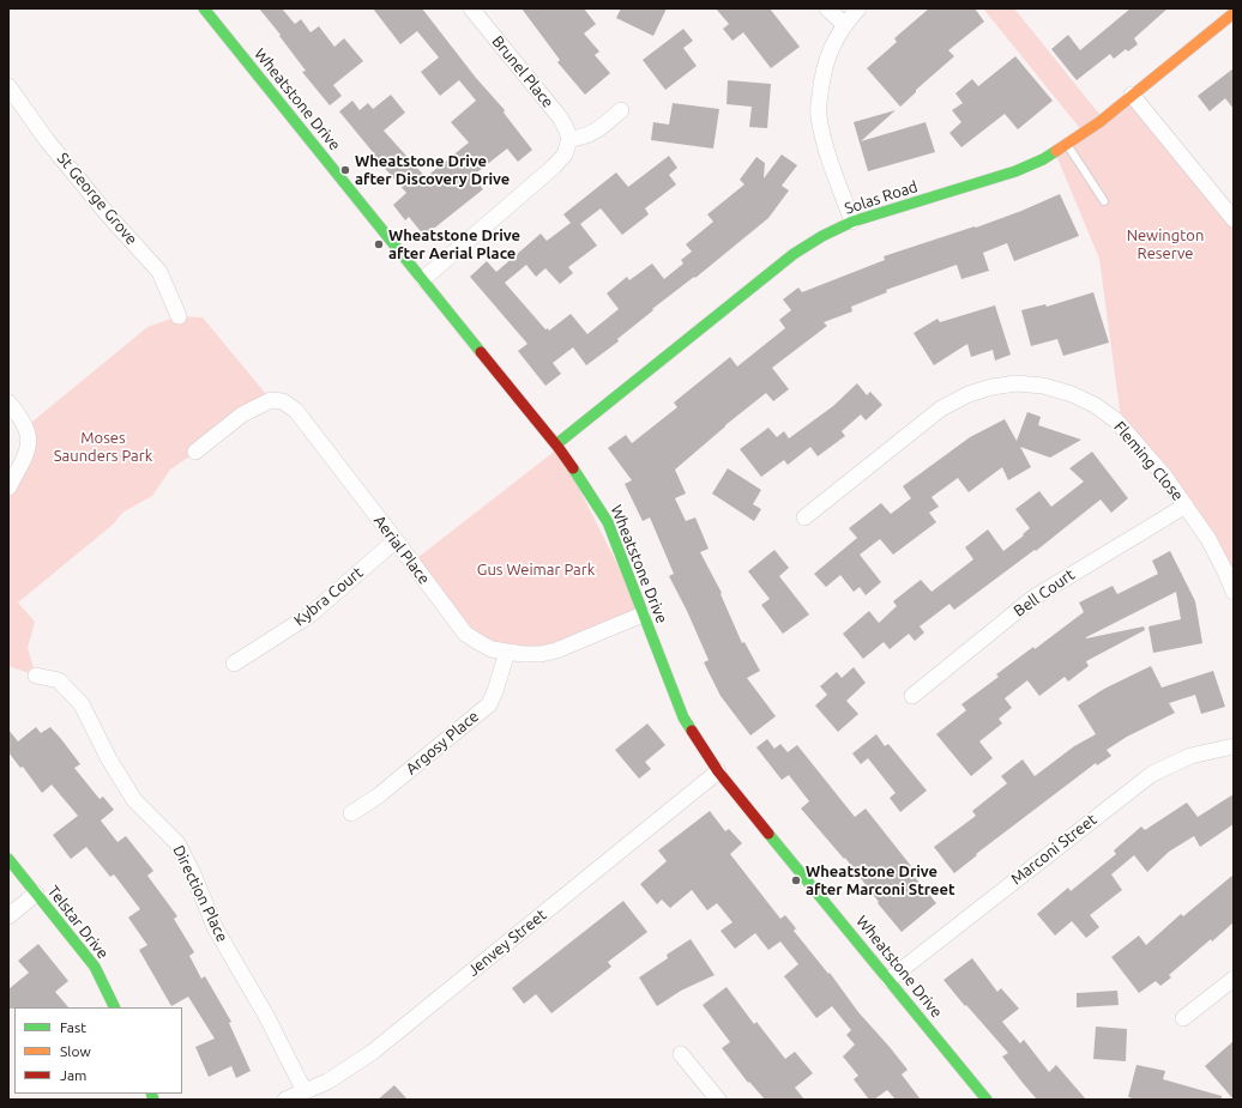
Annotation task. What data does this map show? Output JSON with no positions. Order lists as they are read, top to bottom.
{
  "streets": {
    "street": [
      "Brunel Place",
      "Wheatstone Drive",
      "Solas Road",
      "St George Grove",
      "Fleming Close",
      "Aerial Place",
      "Bell Court",
      "Kybra Court",
      "Argosy Place",
      "Marconi Street",
      "Direction Place",
      "Telstar Drive",
      "Jenvey Street"
    ]
  },
  "crossings": [
    ["Wheatstone Drive", "Solas Road"],
    ["Wheatstone Drive", "Aerial Place"],
    ["Wheatstone Drive", "Marconi Street"],
    ["Wheatstone Drive", "Jenvey Street"],
    ["Fleming Close", "Bell Court"],
    ["Aerial Place", "Kybra Court"],
    ["Aerial Place", "Argosy Place"],
    ["Direction Place", "Jenvey Street"]
  ],
  "parks": ["Newington Reserve", "Moses Saunders Park", "Gus Weimar Park"],
  "places": ["Wheatstone Drive after Discovery Drive", "Wheatstone Drive after Aerial Place", "Wheatstone Drive after Marconi Street"],
  "legend": ["Fast", "Slow", "Jam"]
}
